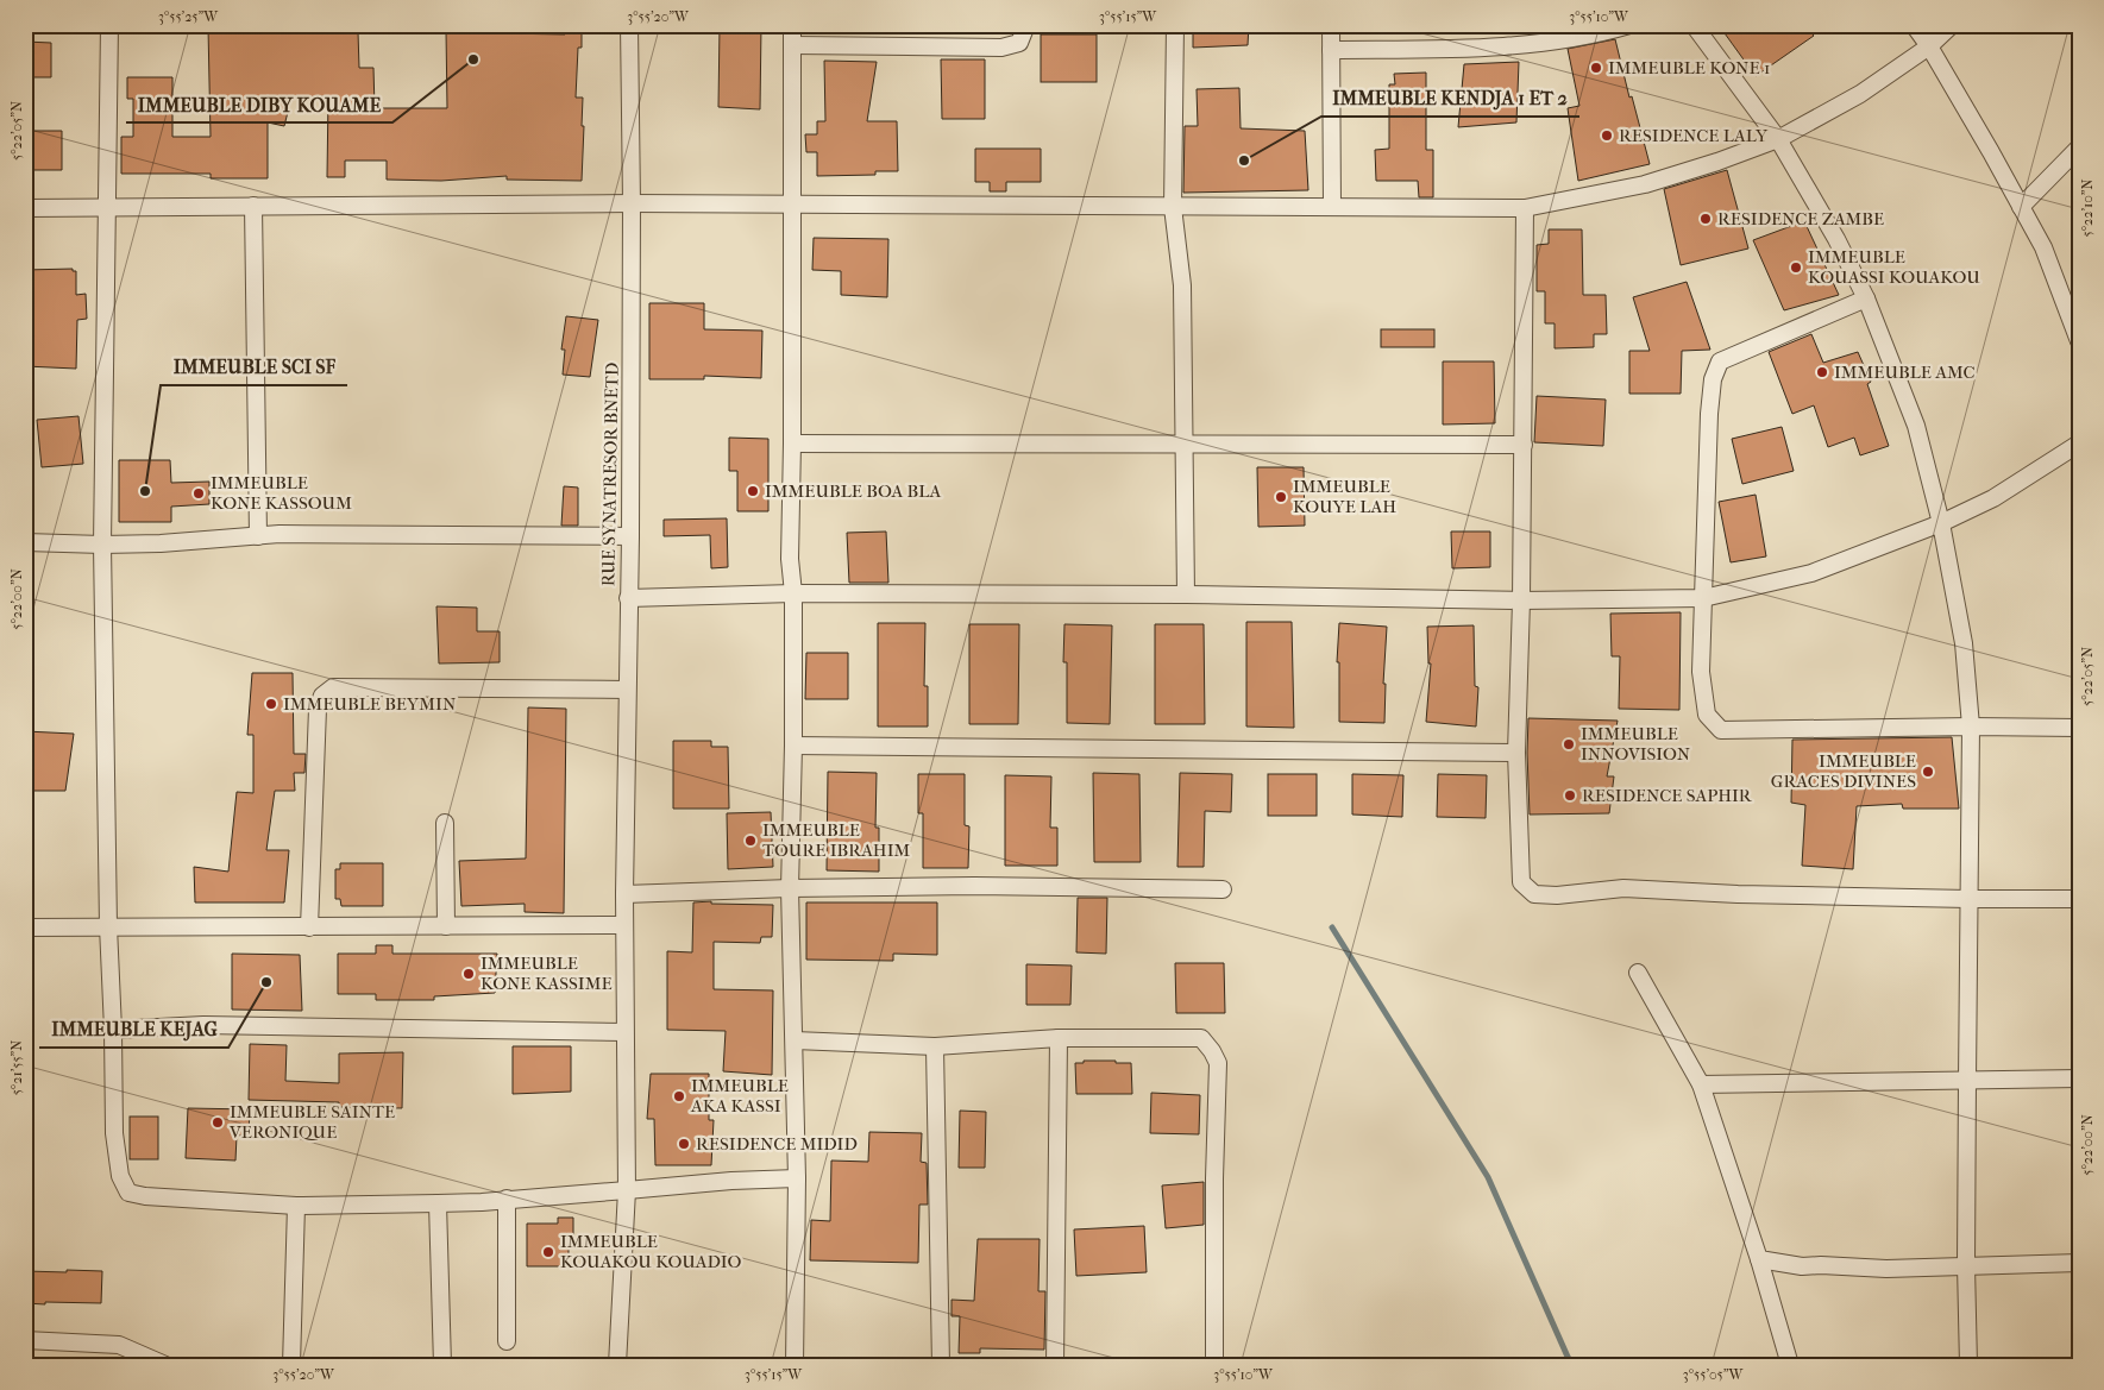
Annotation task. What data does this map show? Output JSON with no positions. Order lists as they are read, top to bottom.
{
  "streets": {
    "street": ["RUE SYNATRESOR BNETD"]
  },
  "places": [
    "IMMEUBLE DIBY KOUAME",
    "IMMEUBLE KONE 1",
    "RESIDENCE LALY",
    "IMMEUBLE KENDJA 1 ET 2",
    "RESIDENCE ZAMBE",
    "IMMEUBLE KOUASSI KOUAKOU",
    "IMMEUBLE AMC",
    "IMMEUBLE SCI SF",
    "IMMEUBLE BOA BLA",
    "IMMEUBLE KONE KASSOUM",
    "IMMEUBLE KOUYE LAH",
    "IMMEUBLE BEYMIN",
    "IMMEUBLE INNOVISION",
    "IMMEUBLE GRACES DIVINES",
    "RESIDENCE SAPHIR",
    "IMMEUBLE TOURE IBRAHIM",
    "IMMEUBLE KONE KASSIME",
    "IMMEUBLE KEJAG",
    "IMMEUBLE AKA KASSI",
    "IMMEUBLE SAINTE VERONIQUE",
    "RESIDENCE MIDID",
    "IMMEUBLE KOUAKOU KOUADIO"
  ],
  "coordinates": [
    "3°55'25\"W",
    "3°55'20\"W",
    "3°55'15\"W",
    "3°55'10\"W",
    "5°22'05\"N",
    "5°22'10\"N",
    "5°22'00\"N",
    "5°21'55\"N",
    "3°55'05\"W"
  ]
}
